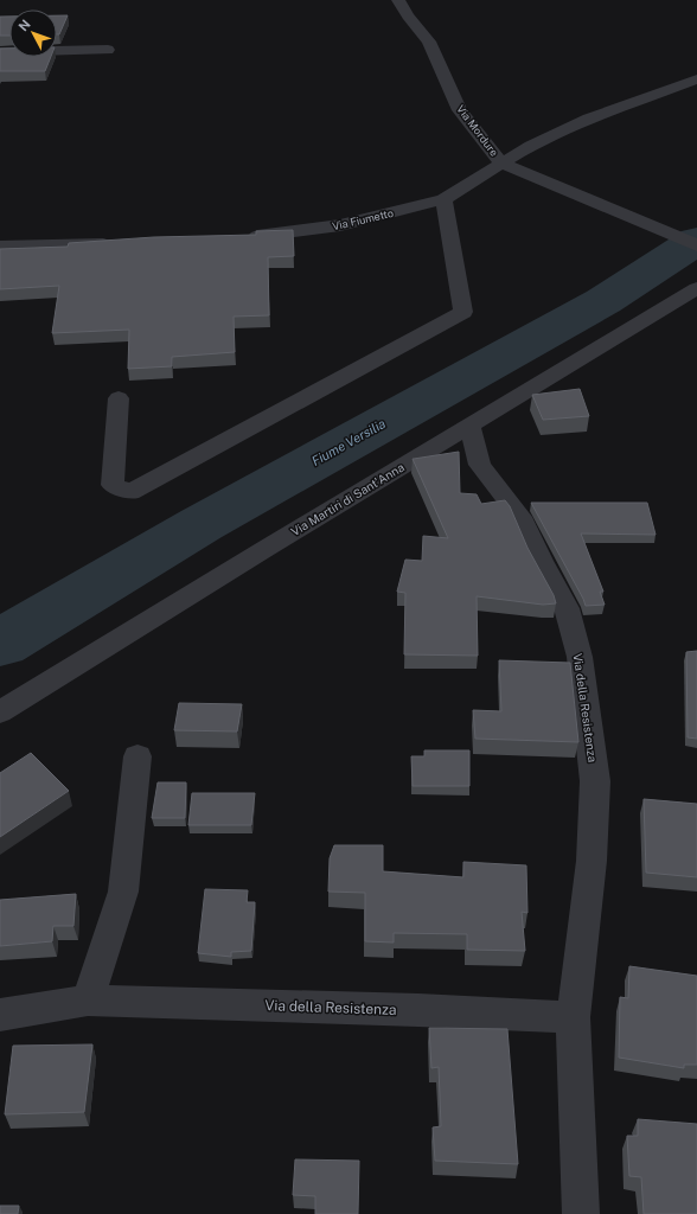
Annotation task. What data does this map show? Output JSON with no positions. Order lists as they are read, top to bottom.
{
  "streets": {
    "street": [
      "Via Mordure",
      "Via Fiumetto",
      "Via Martiri di Sant'Anna",
      "Via della Resistenza"
    ]
  },
  "crossings": [
    ["Via Mordure", "Via Fiumetto"],
    ["Via Martiri di Sant'Anna", "Via della Resistenza"]
  ],
  "water": ["Fiume Versilia"],
  "north": "top left"
}
